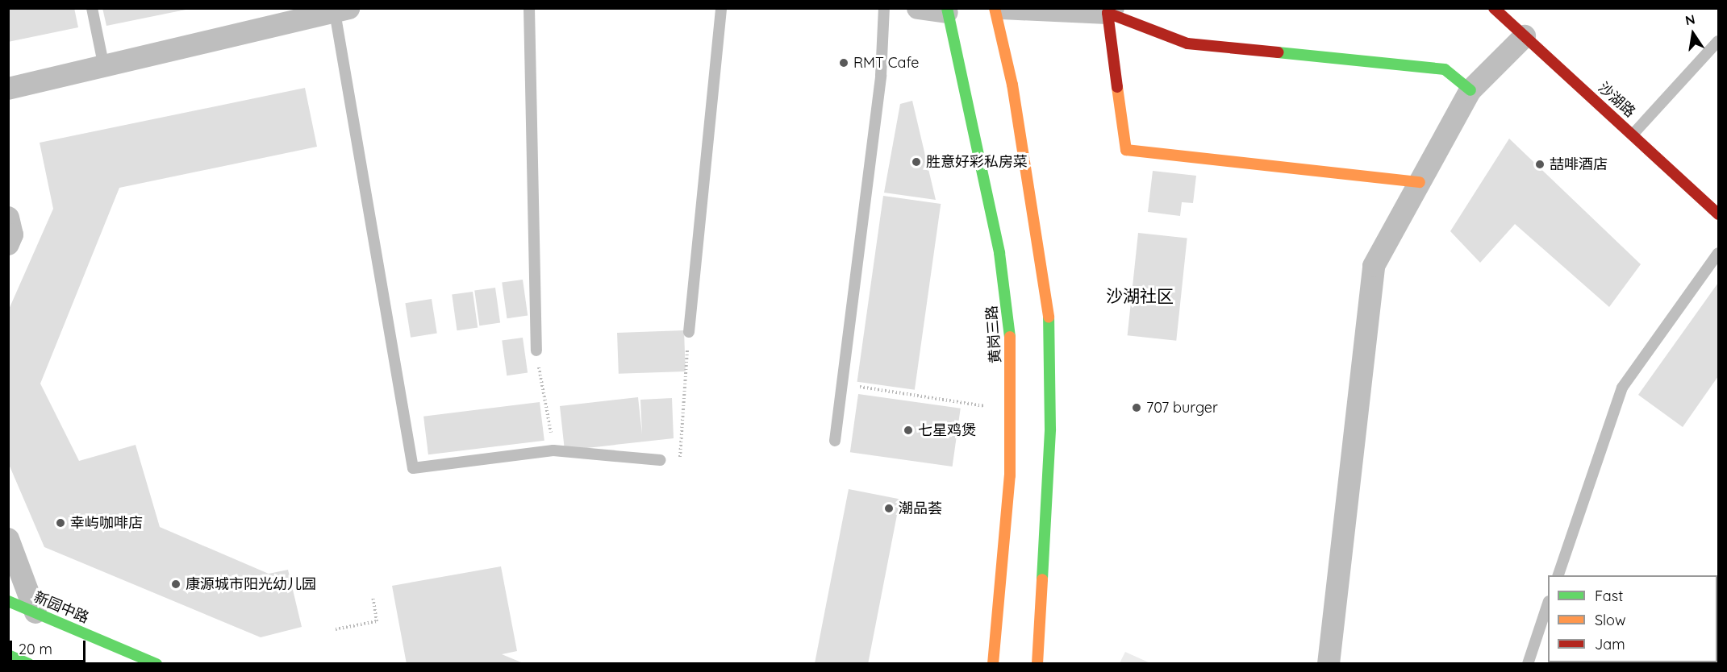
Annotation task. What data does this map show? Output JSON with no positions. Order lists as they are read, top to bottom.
{
  "streets": {
    "main road": ["沙湖路", "黄岗三路", "新园中路"]
  },
  "districts": ["沙湖社区"],
  "places": [
    "RMT Cafe",
    "胜意好彩私房菜",
    "喆啡酒店",
    "707 burger",
    "七星鸡煲",
    "潮品荟",
    "幸屿咖啡店",
    "康源城市阳光幼儿园"
  ],
  "legend": ["Fast", "Slow", "Jam"],
  "scale_bar": "20 m",
  "north": "top"
}
